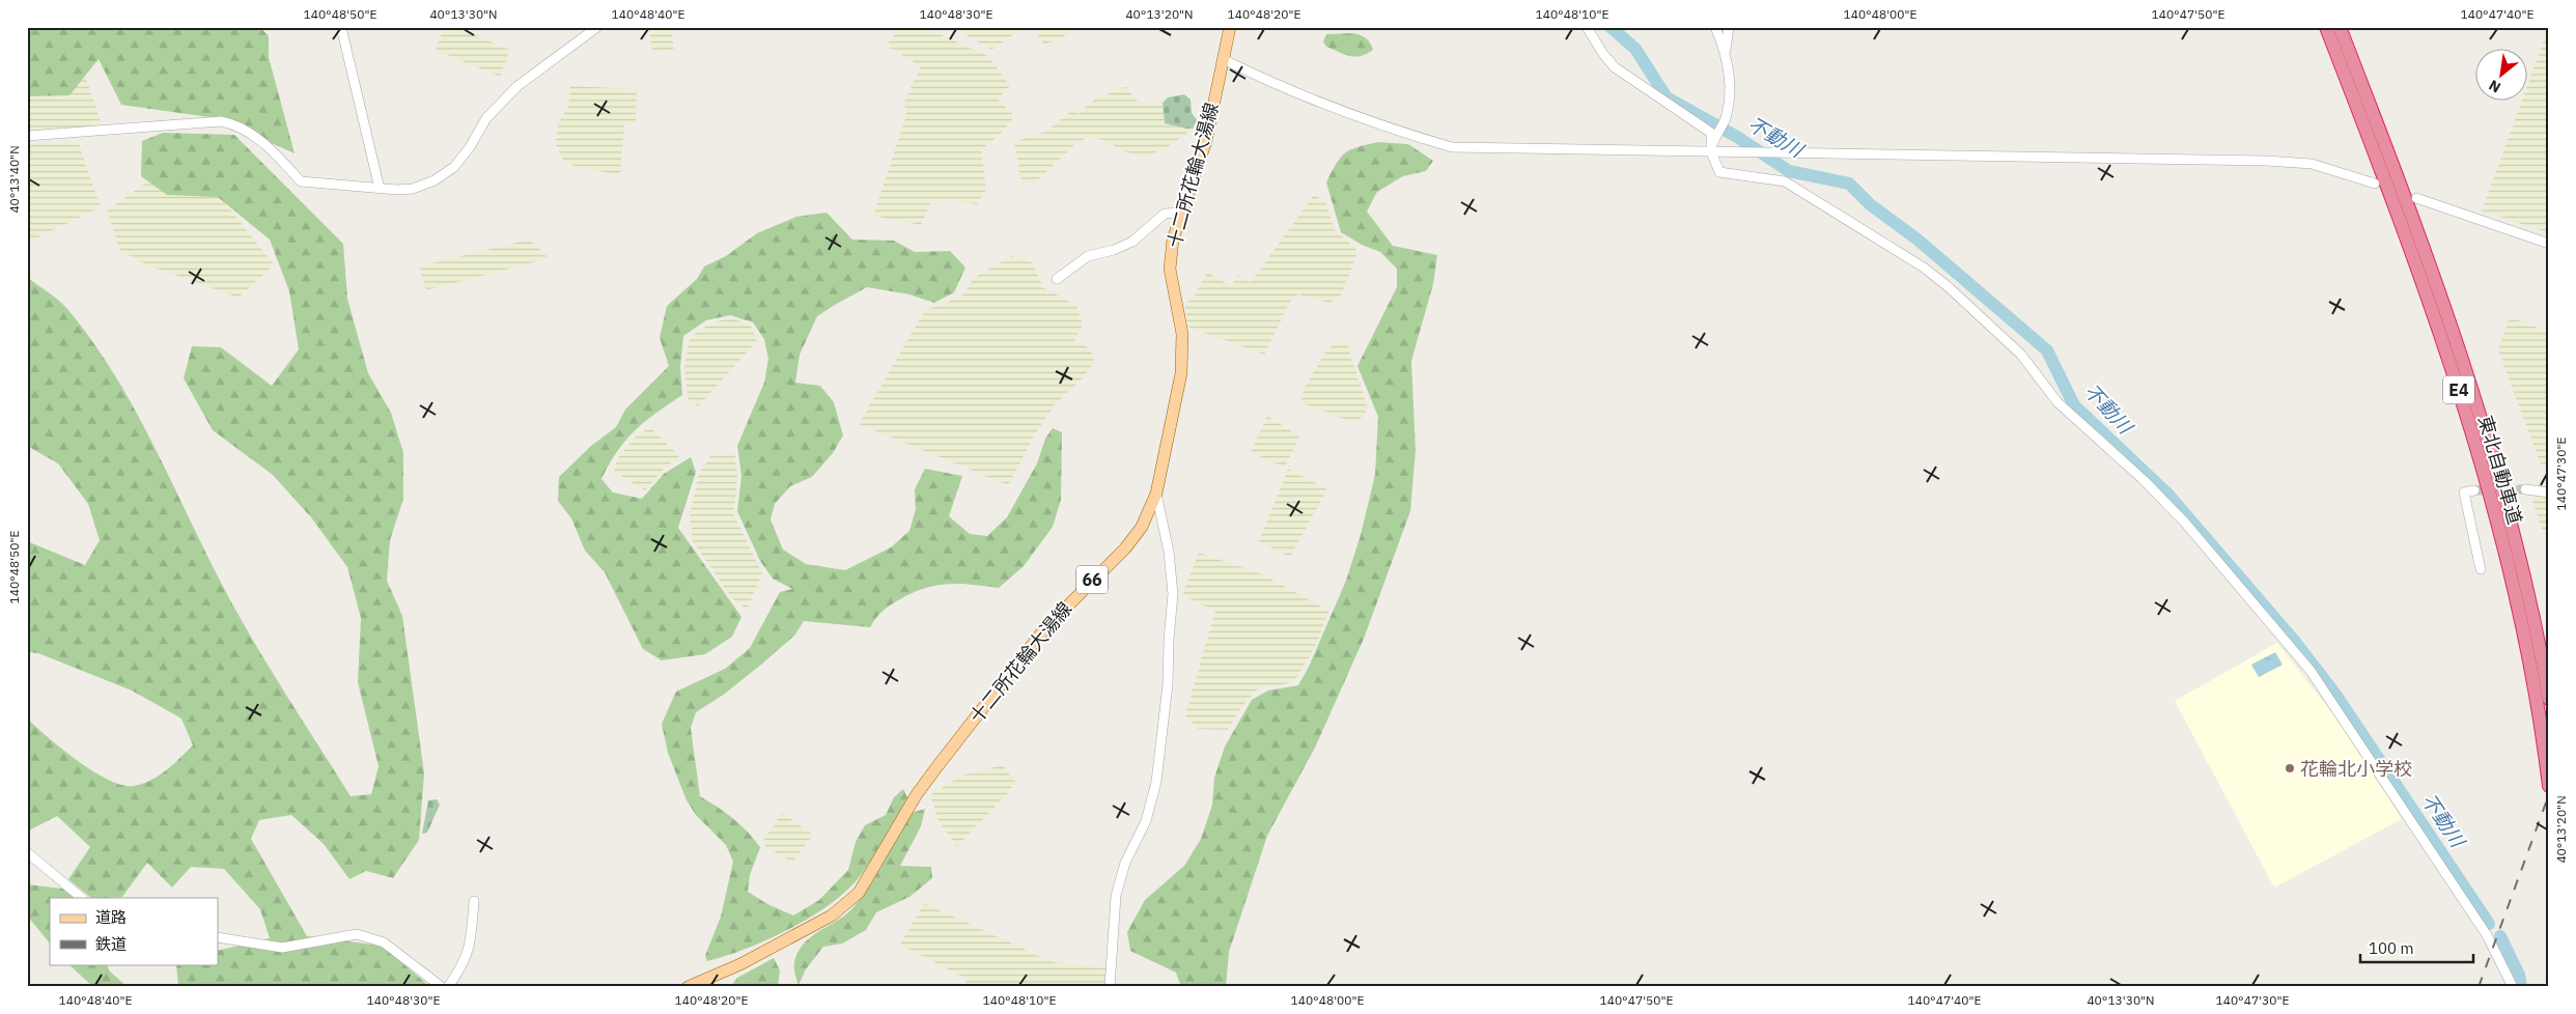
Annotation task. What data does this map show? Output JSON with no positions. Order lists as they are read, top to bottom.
{
  "streets": {
    "highway": ["E4", "東北自動車道"],
    "main road": ["十二所花輪大湯線", "66"]
  },
  "water": ["不動川"],
  "places": ["花輪北小学校"],
  "legend": ["道路", "鉄道"],
  "scale_bar": "100 m",
  "north": "bottom left",
  "coordinates": [
    "140°48'50\"E",
    "40°13'30\"N",
    "140°48'40\"E",
    "140°48'30\"E",
    "40°13'20\"N",
    "140°48'20\"E",
    "140°48'10\"E",
    "140°48'00\"E",
    "140°47'50\"E",
    "140°47'40\"E",
    "40°13'40\"N",
    "140°47'30\"E"
  ]
}
